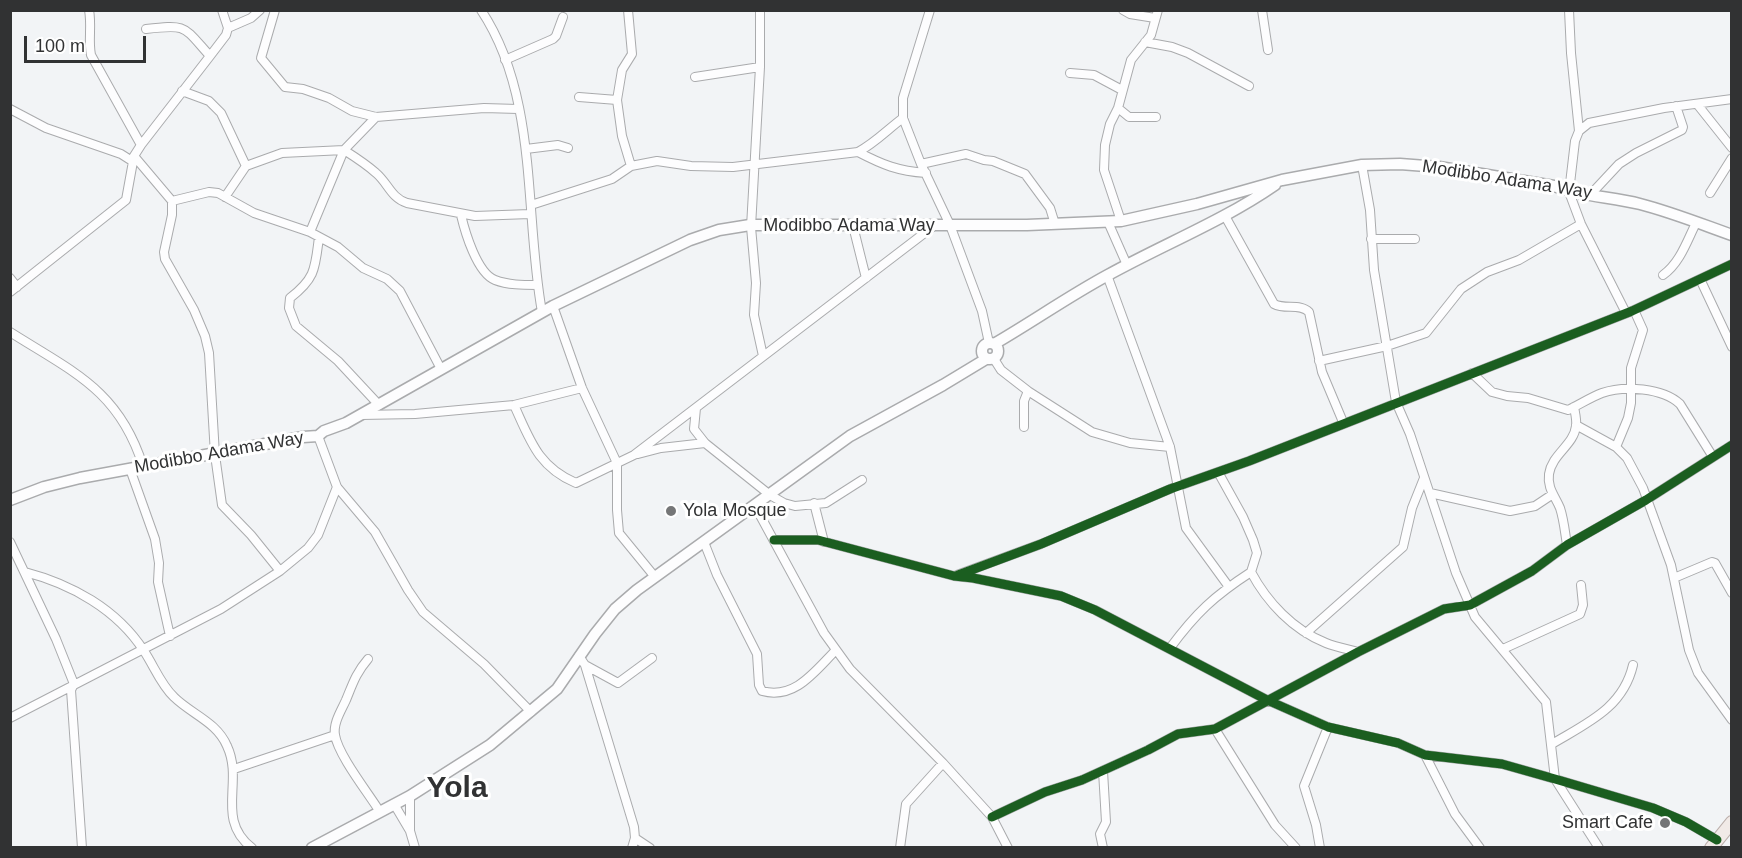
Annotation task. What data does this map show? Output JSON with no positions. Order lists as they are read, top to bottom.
{
  "streets": {
    "main road": ["Modibbo Adama Way"]
  },
  "districts": ["Yola"],
  "places": ["Yola Mosque", "Smart Cafe"],
  "scale_bar": "100 m"
}
